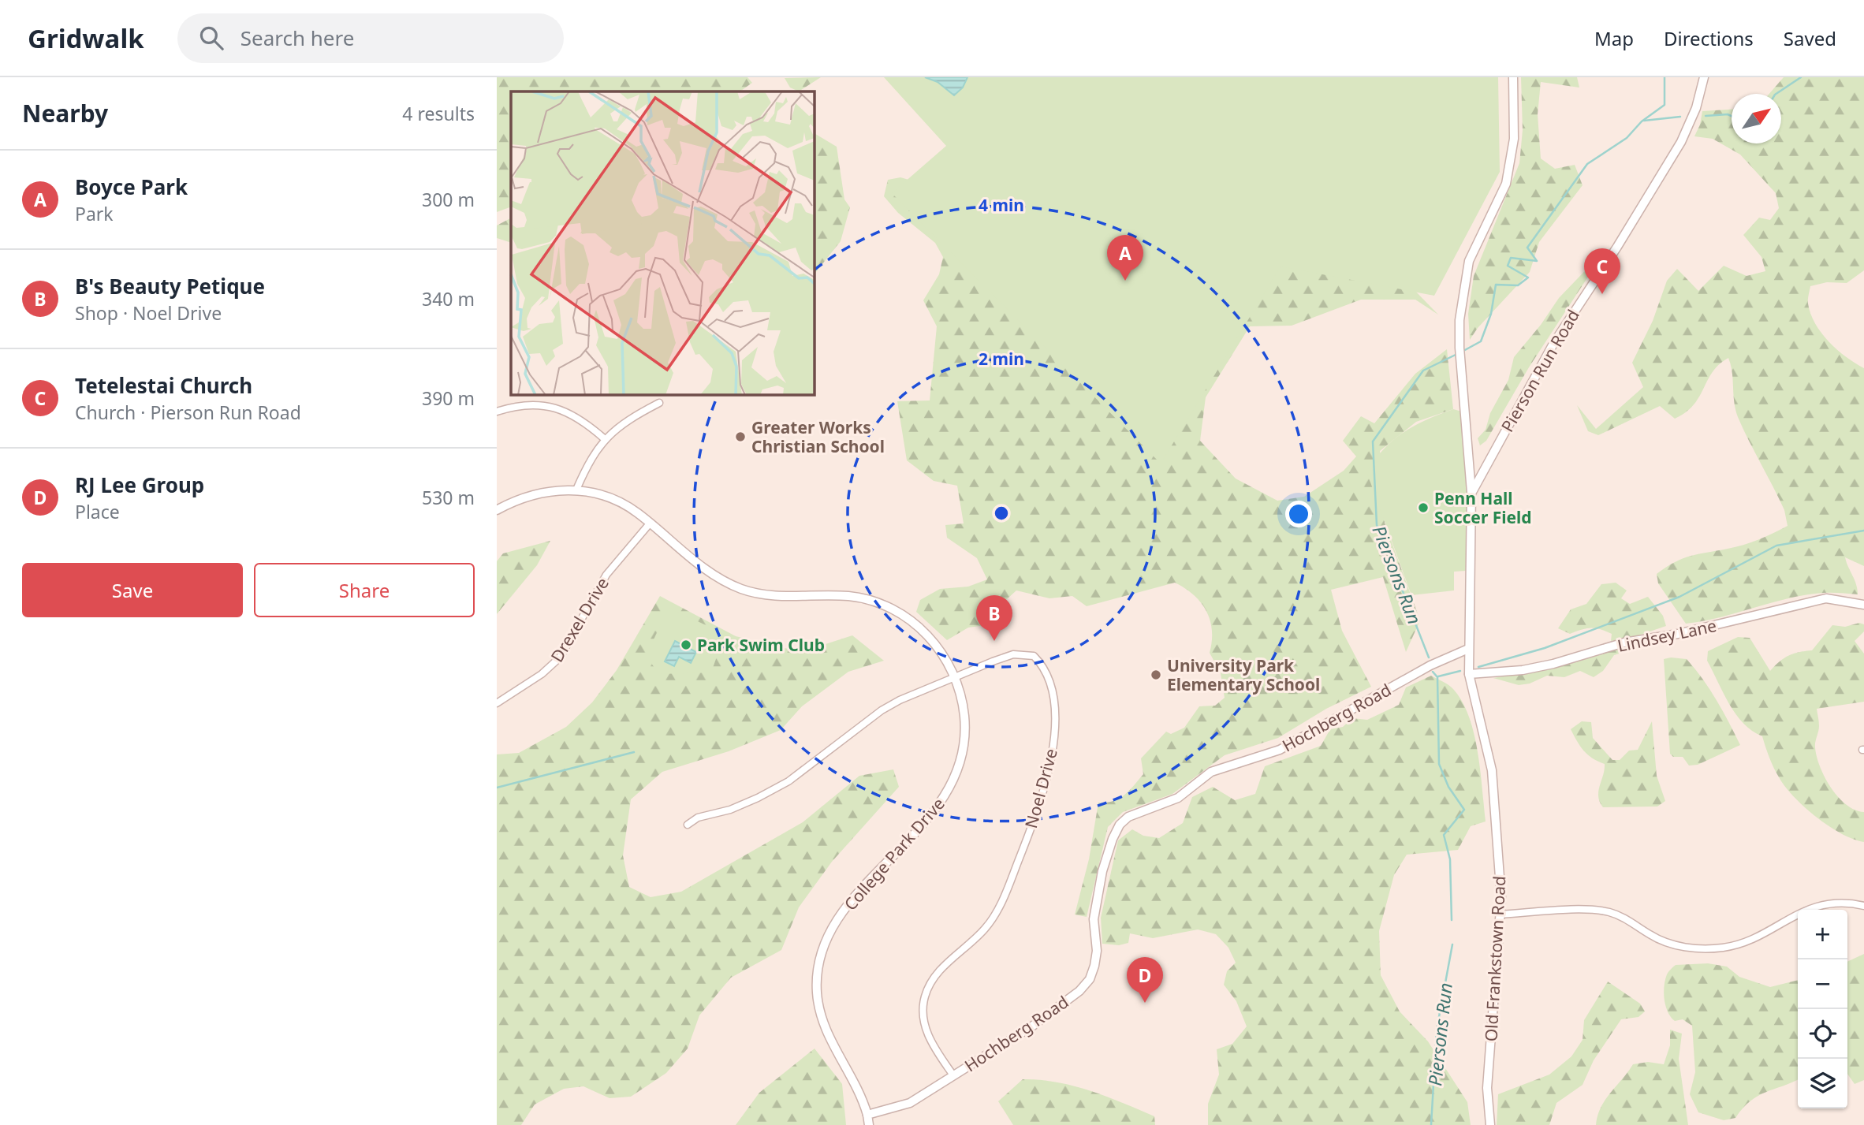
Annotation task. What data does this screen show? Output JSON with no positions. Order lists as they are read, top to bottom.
{
  "streets": {
    "street": [
      "Pierson Run Road",
      "Drexel Drive",
      "Lindsey Lane",
      "Hochberg Road",
      "Noel Drive",
      "College Park Drive",
      "Old Frankstown Road"
    ]
  },
  "crossings": [
    ["Pierson Run Road", "Old Frankstown Road"],
    ["Drexel Drive", "College Park Drive"],
    ["Lindsey Lane", "Old Frankstown Road"],
    ["Hochberg Road", "Noel Drive"],
    ["Hochberg Road", "College Park Drive"],
    ["Hochberg Road", "Old Frankstown Road"],
    ["Noel Drive", "College Park Drive"]
  ],
  "water": ["Piersons Run"],
  "places": [
    "Greater Works Christian School",
    "Penn Hall Soccer Field",
    "Park Swim Club",
    "University Park Elementary School"
  ],
  "north": "top right",
  "page": {
    "header": "Gridwalk",
    "search": "Search here",
    "nav": ["Map", "Directions", "Saved"],
    "heading": ["Nearby", "4 results"],
    "list": [
      {
        "mark": "A",
        "name": "Boyce Park",
        "note": "Park",
        "value": "300 m"
      },
      {
        "mark": "B",
        "name": "B's Beauty Petique",
        "note": "Shop · Noel Drive",
        "value": "340 m"
      },
      {
        "mark": "C",
        "name": "Tetelestai Church",
        "note": "Church · Pierson Run Road",
        "value": "390 m"
      },
      {
        "mark": "D",
        "name": "RJ Lee Group",
        "note": "Place",
        "value": "530 m"
      }
    ],
    "pins": [
      "A",
      "C",
      "B",
      "D"
    ],
    "buttons": ["Save", "Share"],
    "map_buttons": ["+", "−"]
  },
  "rings": ["4 min", "2 min"]
}
